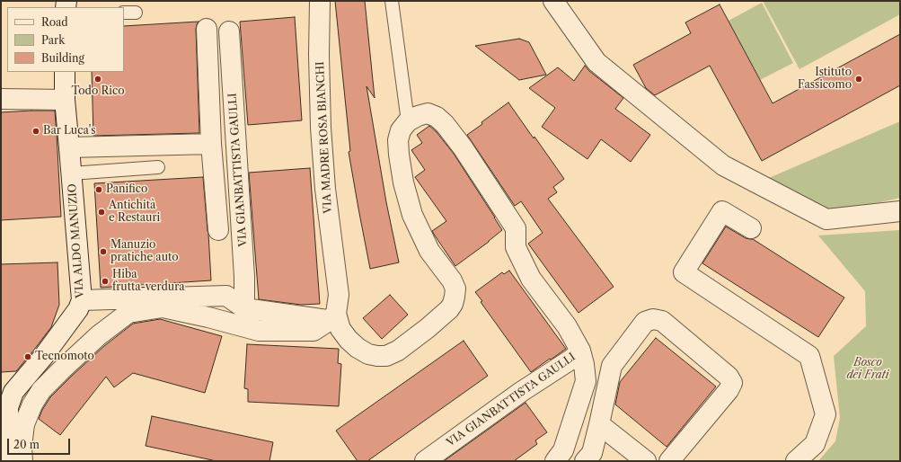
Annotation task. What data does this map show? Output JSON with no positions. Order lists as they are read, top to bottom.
{
  "streets": {
    "street": ["VIA MADRE ROSA BIANCHI", "VIA GIANBATTISTA GAULLI", "VIA ALDO MANUZIO"]
  },
  "parks": ["Bosco dei Frati"],
  "places": [
    "Todo Rico",
    "Istituto Fassicomo",
    "Bar Luca's",
    "Panifico",
    "Antichità e Restauri",
    "Manuzio pratiche auto",
    "Hiba frutta-verdura",
    "Tecnomoto"
  ],
  "legend": ["Road", "Park", "Building"],
  "scale_bar": "20 m"
}
